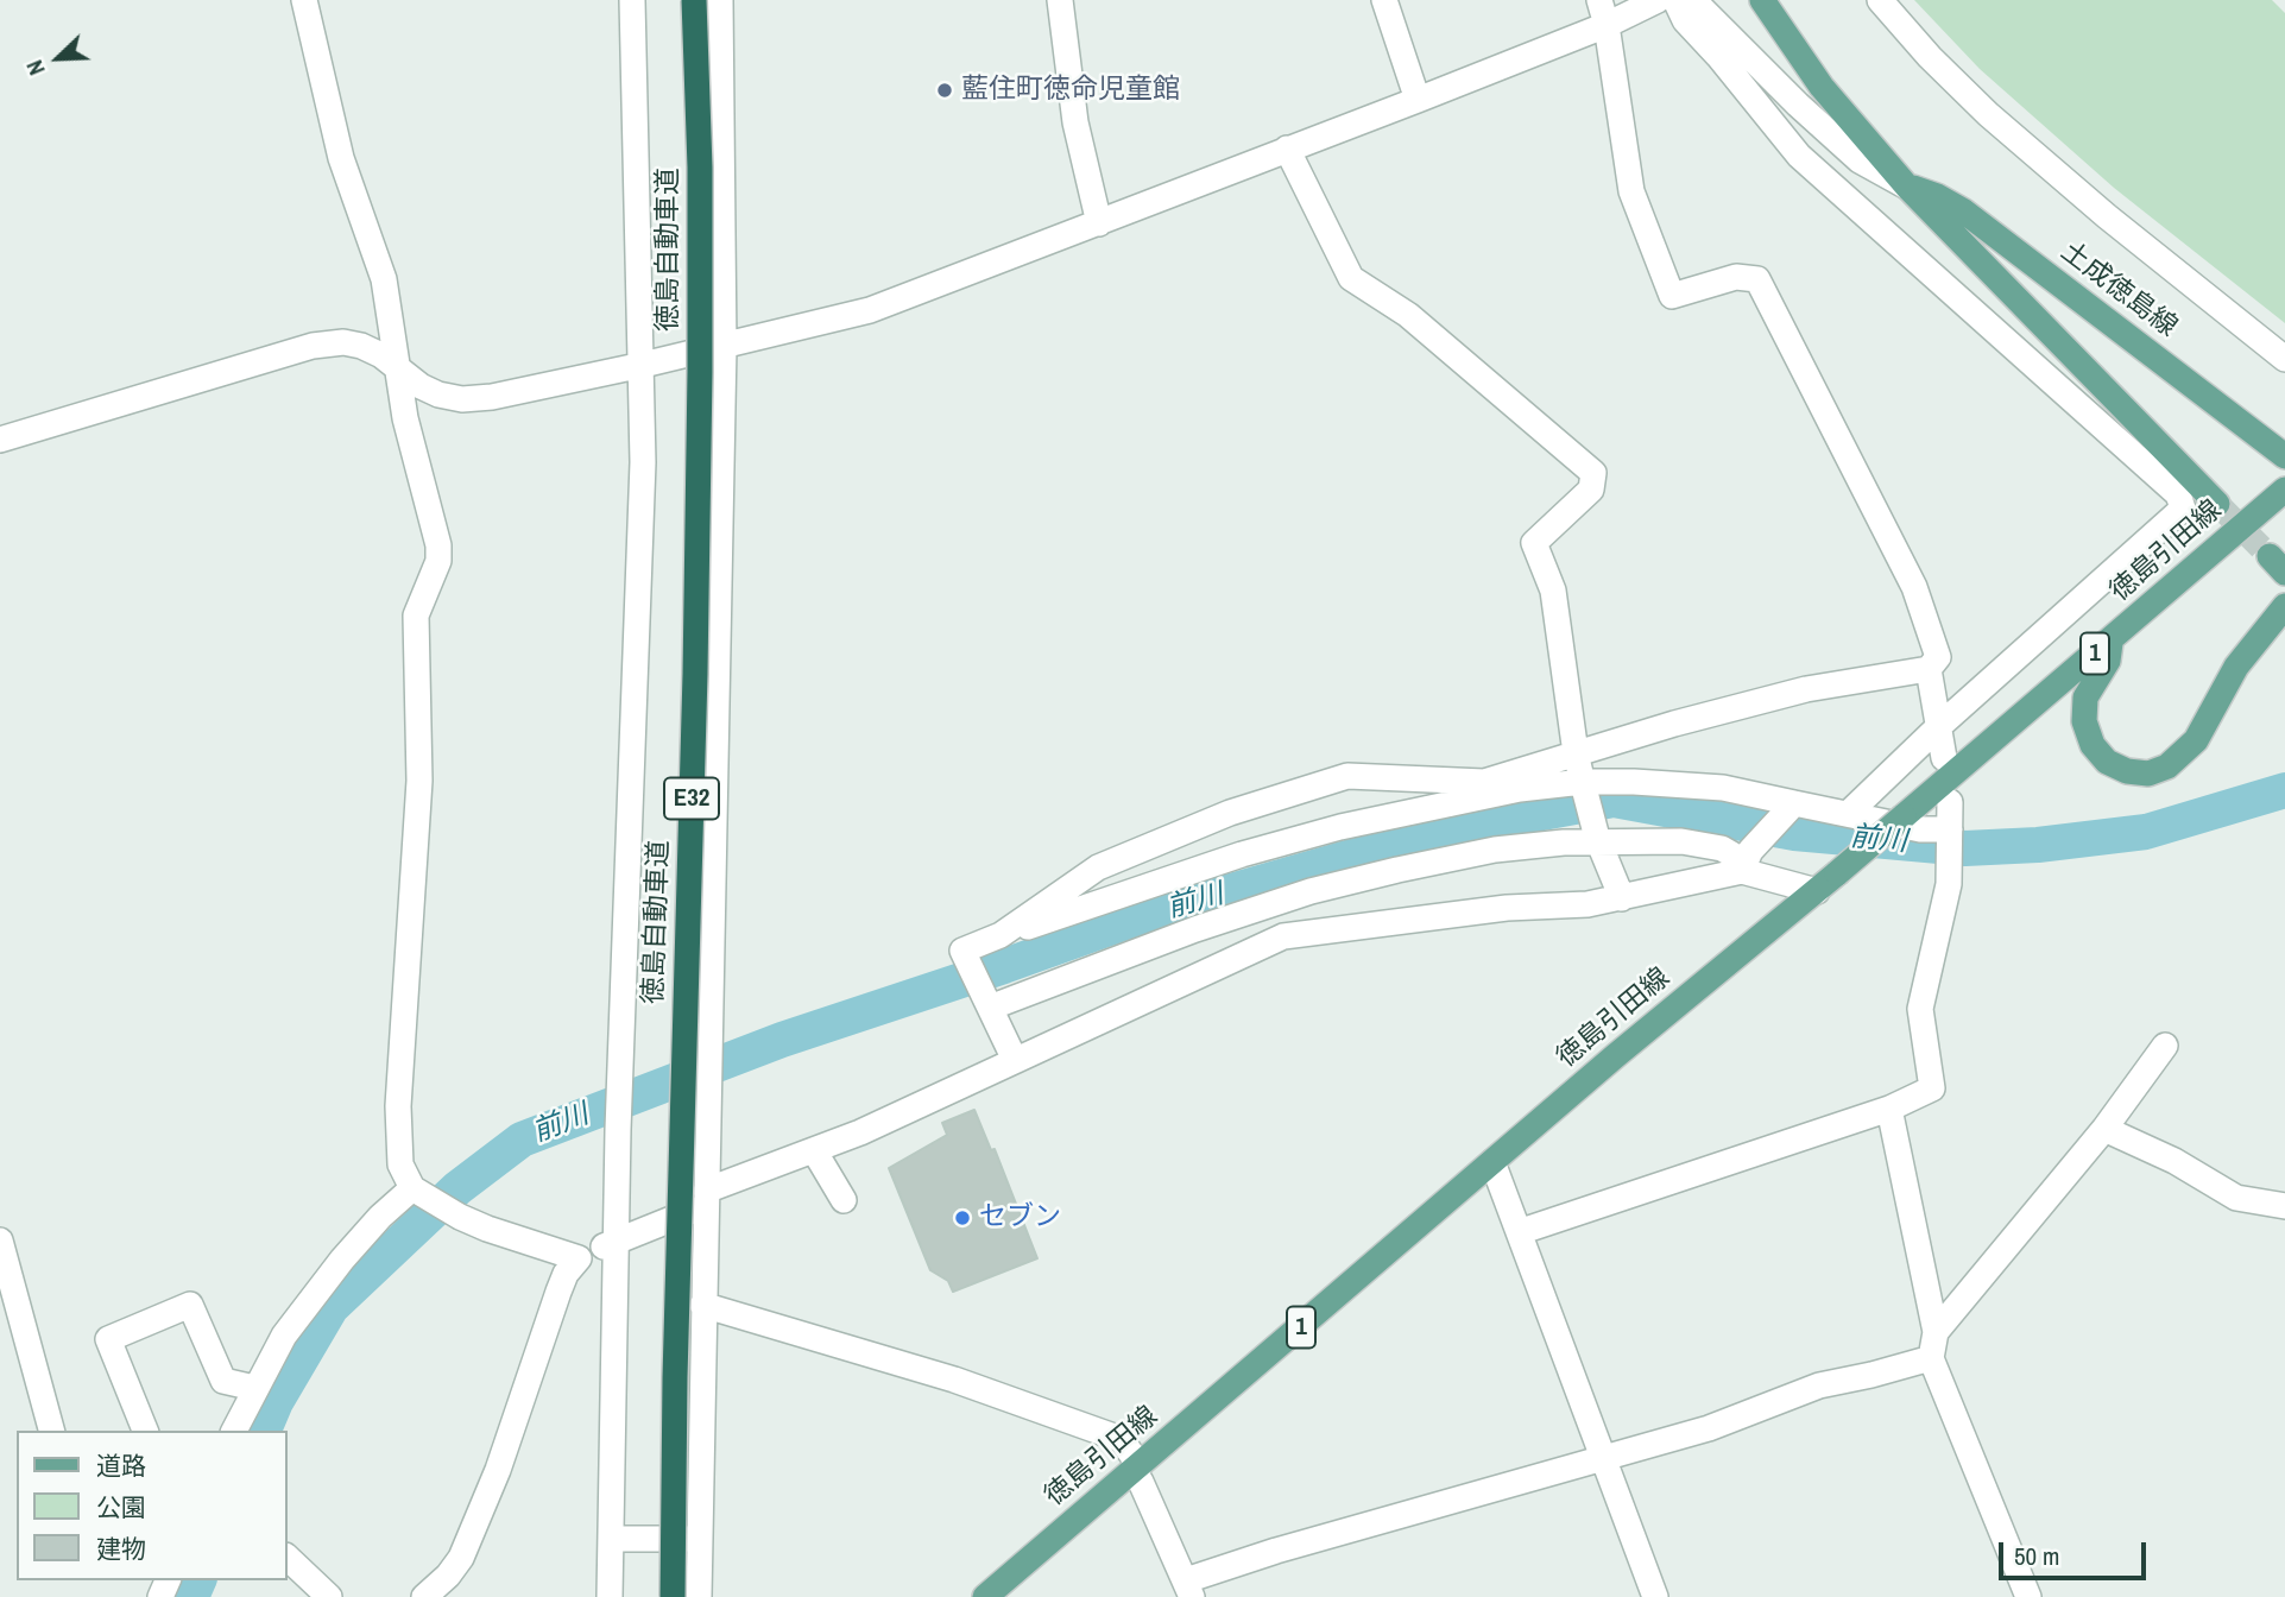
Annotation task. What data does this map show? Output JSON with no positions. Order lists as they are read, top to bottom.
{
  "streets": {
    "highway": ["徳島自動車道", "E32"],
    "main road": ["土成徳島線", "徳島引田線", "1"]
  },
  "water": ["前川"],
  "places": ["藍住町徳命児童館", "セブン"],
  "legend": ["道路", "公園", "建物"],
  "scale_bar": "50 m",
  "north": "bottom left"
}
